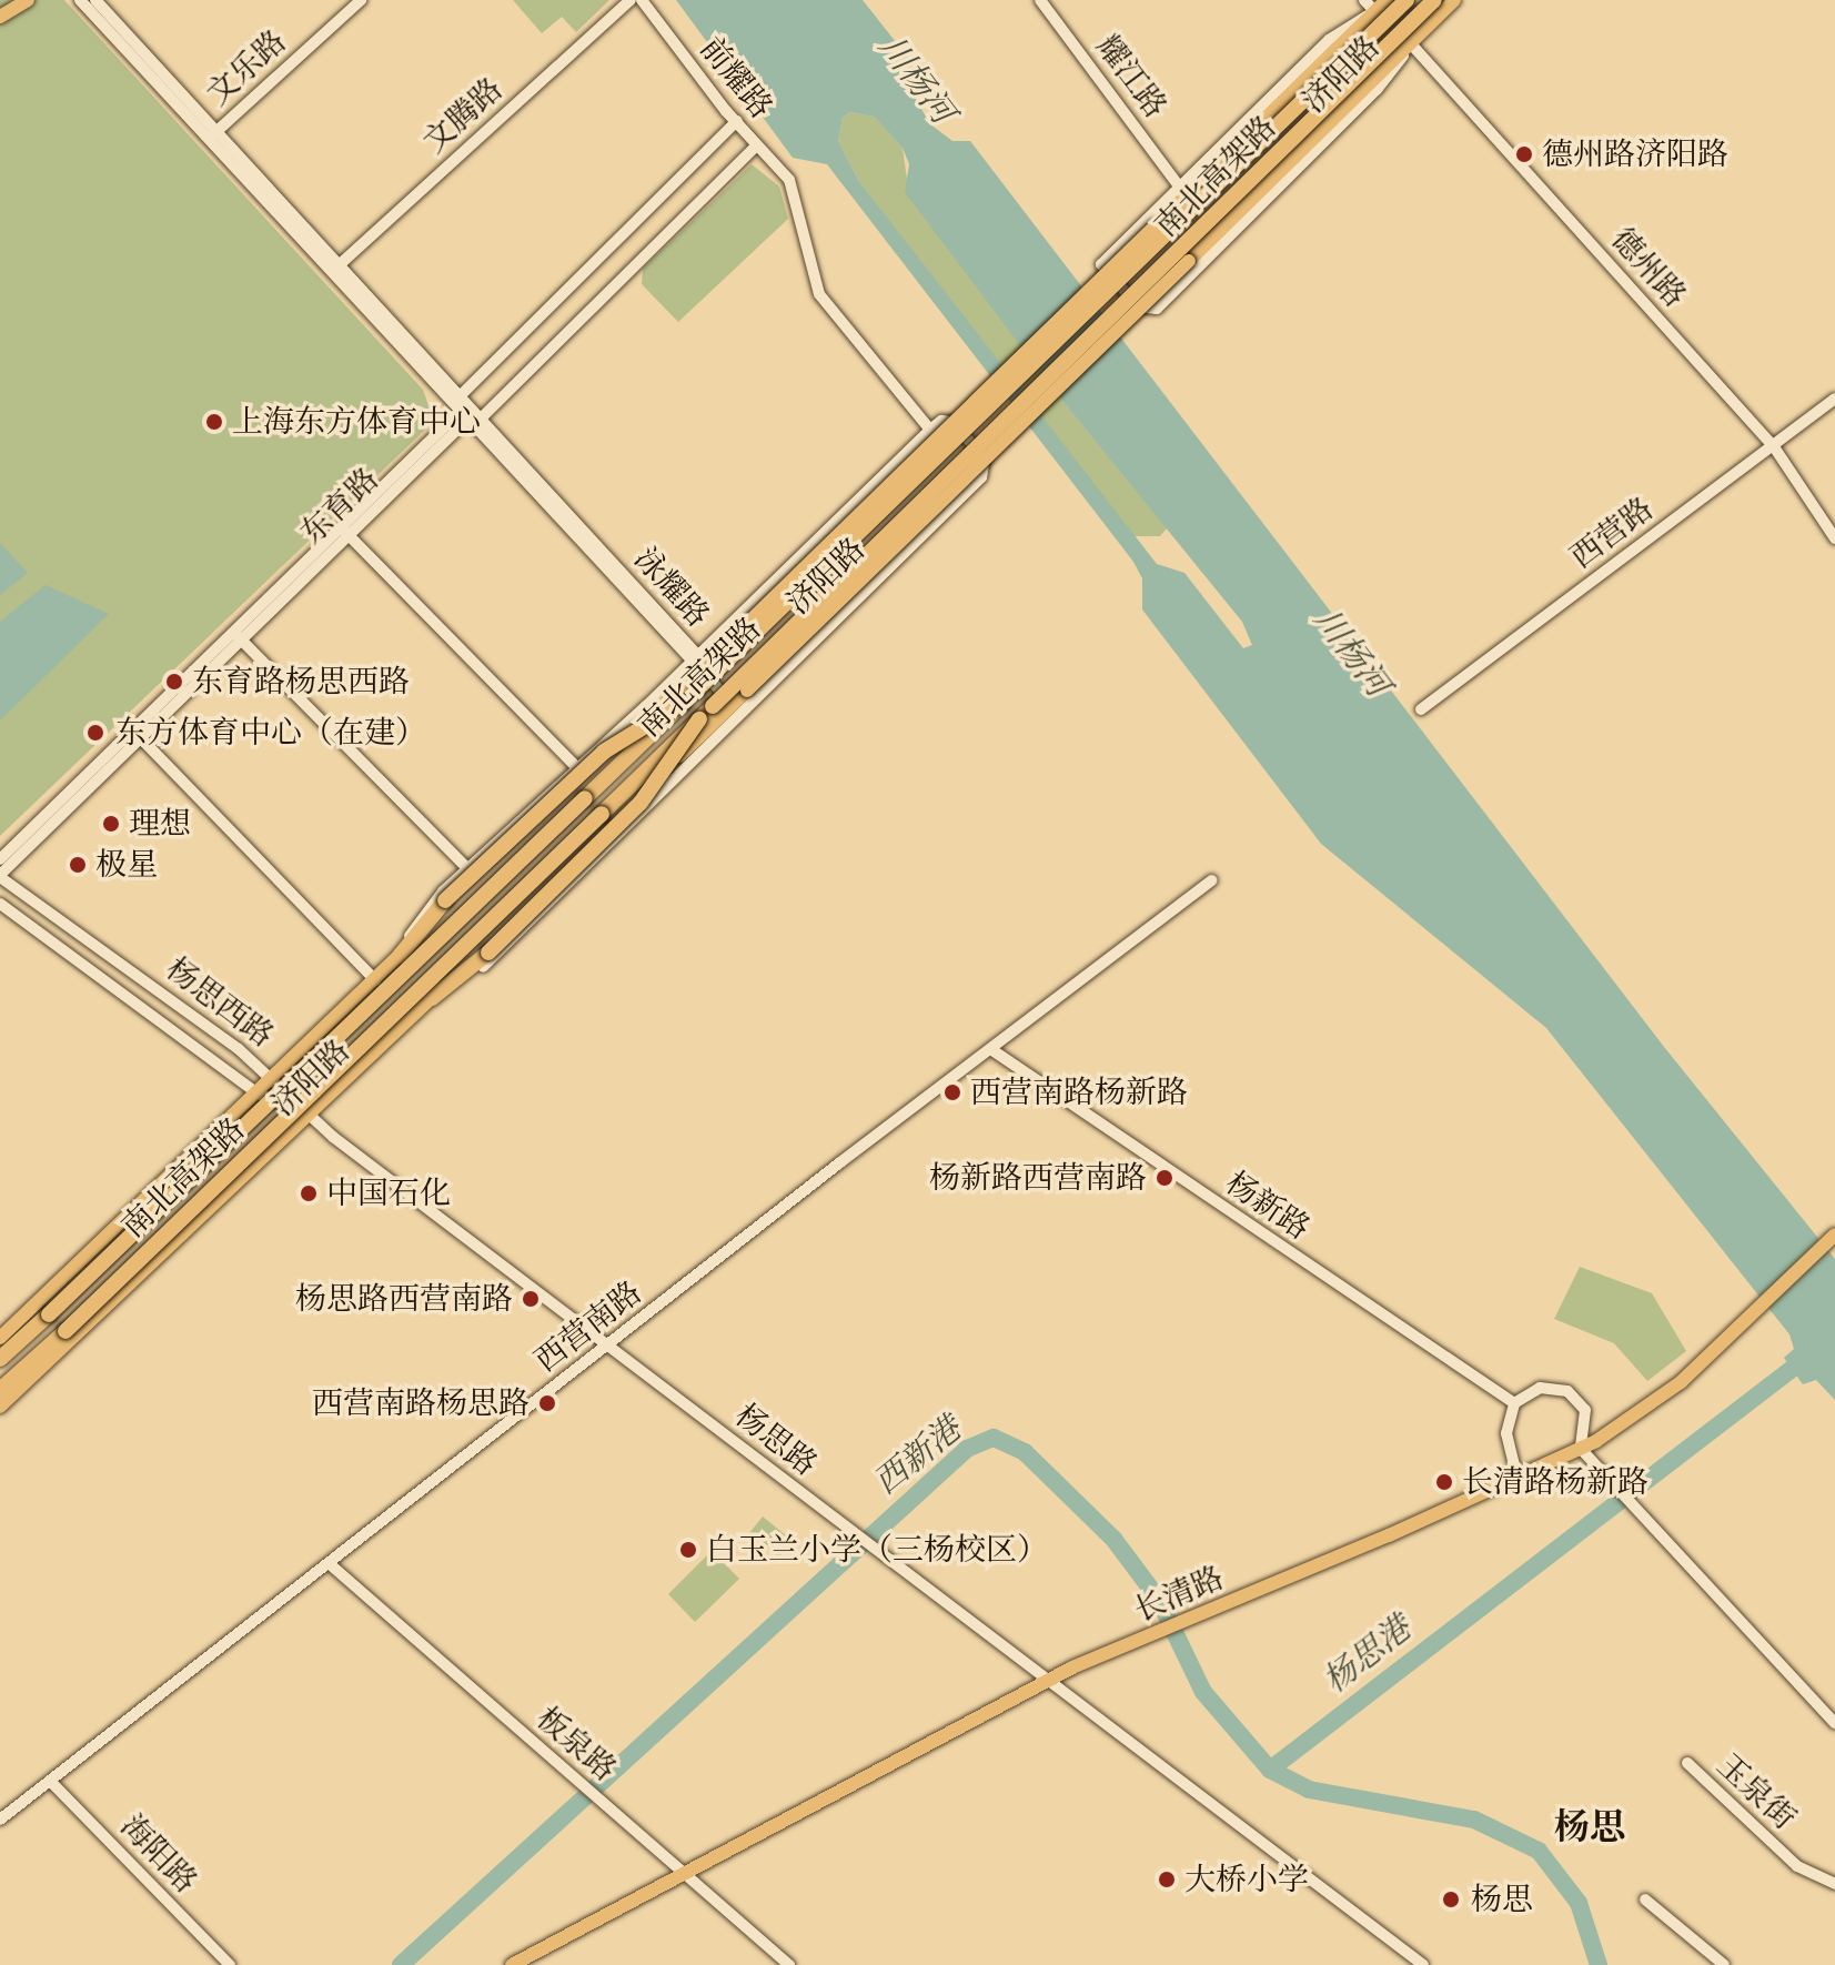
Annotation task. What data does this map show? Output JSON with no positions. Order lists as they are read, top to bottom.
{
  "streets": {
    "highway": ["南北高架路"],
    "main road": ["济阳路", "长清路"],
    "street": [
      "文乐路",
      "耀江路",
      "前耀路",
      "文腾路",
      "德州路",
      "东育路",
      "西营路",
      "泳耀路",
      "杨思西路",
      "杨新路",
      "西营南路",
      "杨思路",
      "板泉路",
      "玉泉街",
      "海阳路"
    ]
  },
  "crossings": [
    ["文乐路", "泳耀路"],
    ["济阳路", "德州路"],
    ["济阳路", "泳耀路"],
    ["济阳路", "杨思西路"],
    ["济阳路", "杨思路"],
    ["文腾路", "泳耀路"],
    ["德州路", "西营路"],
    ["东育路", "泳耀路"],
    ["东育路", "杨思西路"],
    ["杨思西路", "杨思路"],
    ["杨新路", "西营南路"],
    ["杨新路", "长清路"],
    ["西营南路", "杨思路"],
    ["西营南路", "板泉路"],
    ["西营南路", "海阳路"],
    ["杨思路", "长清路"],
    ["长清路", "板泉路"]
  ],
  "districts": ["杨思"],
  "water": ["川杨河", "西新港", "杨思港"],
  "places": [
    "德州路济阳路",
    "上海东方体育中心",
    "东育路杨思西路",
    "东方体育中心（在建）",
    "理想",
    "极星",
    "西营南路杨新路",
    "杨新路西营南路",
    "中国石化",
    "杨思路西营南路",
    "西营南路杨思路",
    "长清路杨新路",
    "白玉兰小学（三杨校区）",
    "大桥小学",
    "杨思"
  ]
}
